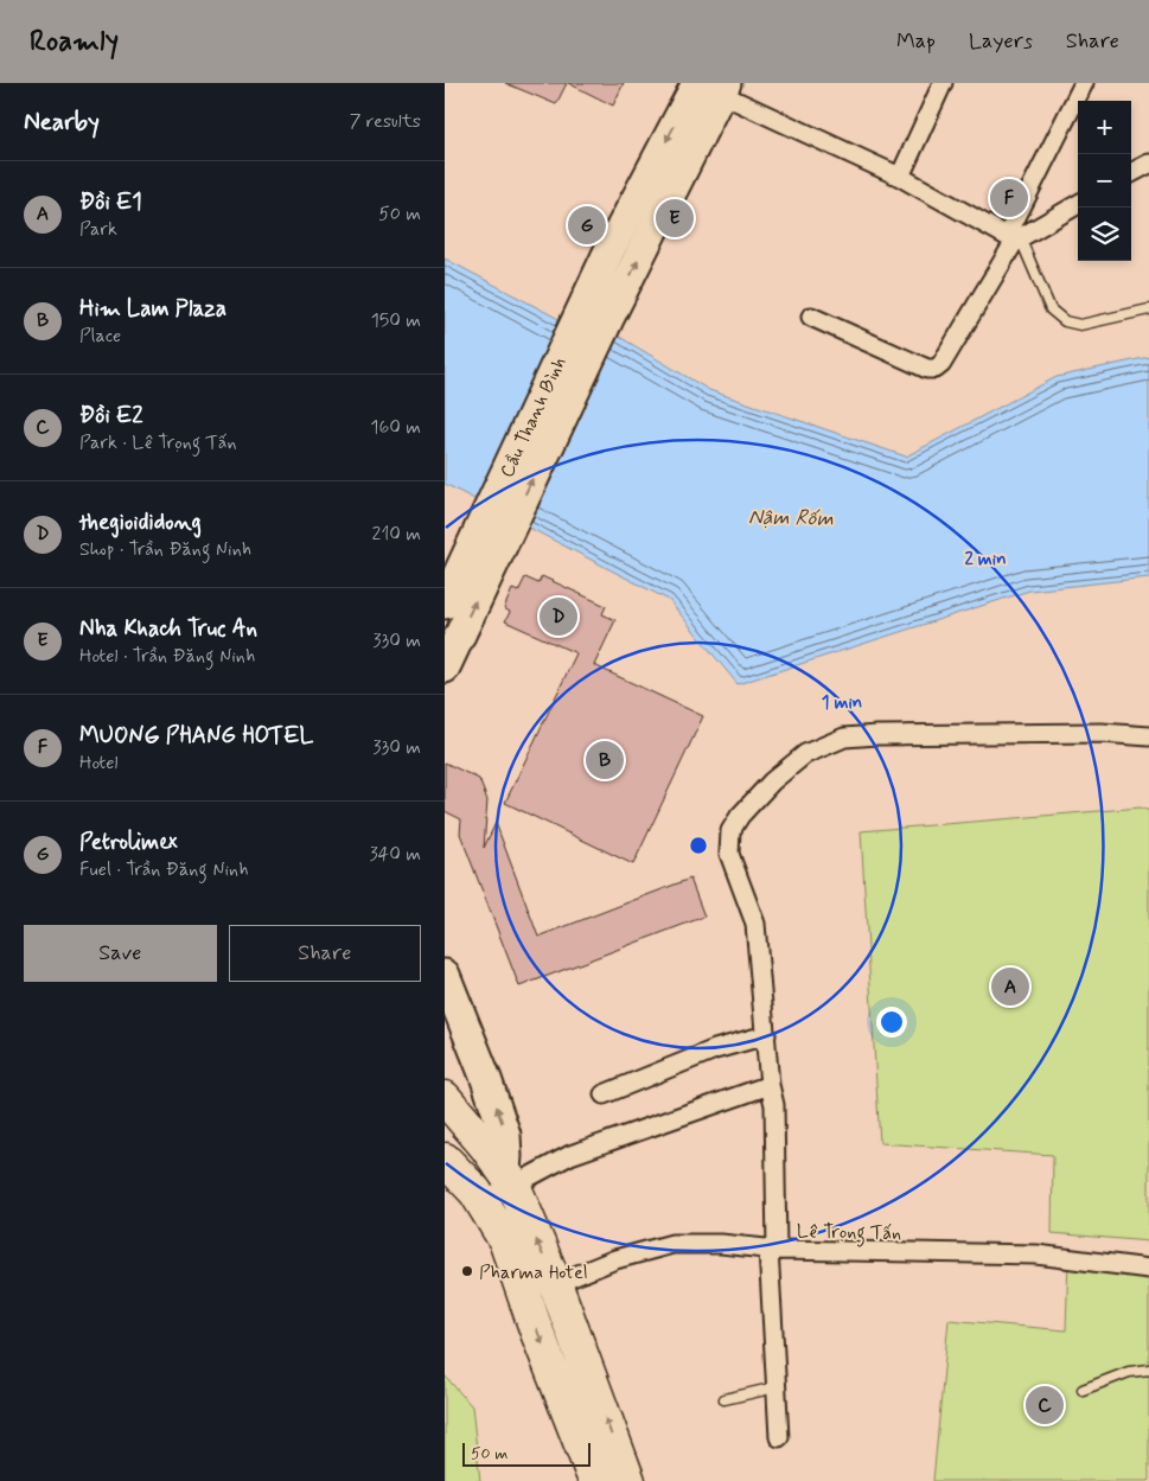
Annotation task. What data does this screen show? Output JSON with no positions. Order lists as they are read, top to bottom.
{
  "streets": {
    "main road": ["Cầu Thanh Bình"],
    "street": ["Lê Trọng Tấn"]
  },
  "water": ["Nậm Rốm"],
  "places": ["Pharma Hotel"],
  "scale_bar": "50 m",
  "page": {
    "header": "Roamly",
    "nav": ["Map", "Layers", "Share"],
    "heading": ["Nearby", "7 results"],
    "map_buttons": ["+", "−"],
    "list": [
      {
        "mark": "A",
        "name": "Đồi E1",
        "note": "Park",
        "value": "50 m"
      },
      {
        "mark": "B",
        "name": "Him Lam Plaza",
        "note": "Place",
        "value": "150 m"
      },
      {
        "mark": "C",
        "name": "Đồi E2",
        "note": "Park · Lê Trọng Tấn",
        "value": "160 m"
      },
      {
        "mark": "D",
        "name": "thegioididong",
        "note": "Shop · Trần Đăng Ninh",
        "value": "210 m"
      },
      {
        "mark": "E",
        "name": "Nha Khach Truc An",
        "note": "Hotel · Trần Đăng Ninh",
        "value": "330 m"
      },
      {
        "mark": "F",
        "name": "MUONG PHANG HOTEL",
        "note": "Hotel",
        "value": "330 m"
      },
      {
        "mark": "G",
        "name": "Petrolimex",
        "note": "Fuel · Trần Đăng Ninh",
        "value": "340 m"
      }
    ],
    "pins": [
      "F",
      "E",
      "G",
      "D",
      "B",
      "A",
      "C"
    ],
    "buttons": ["Save", "Share"],
    "scale": "50 m"
  },
  "rings": ["2 min", "1 min"]
}
